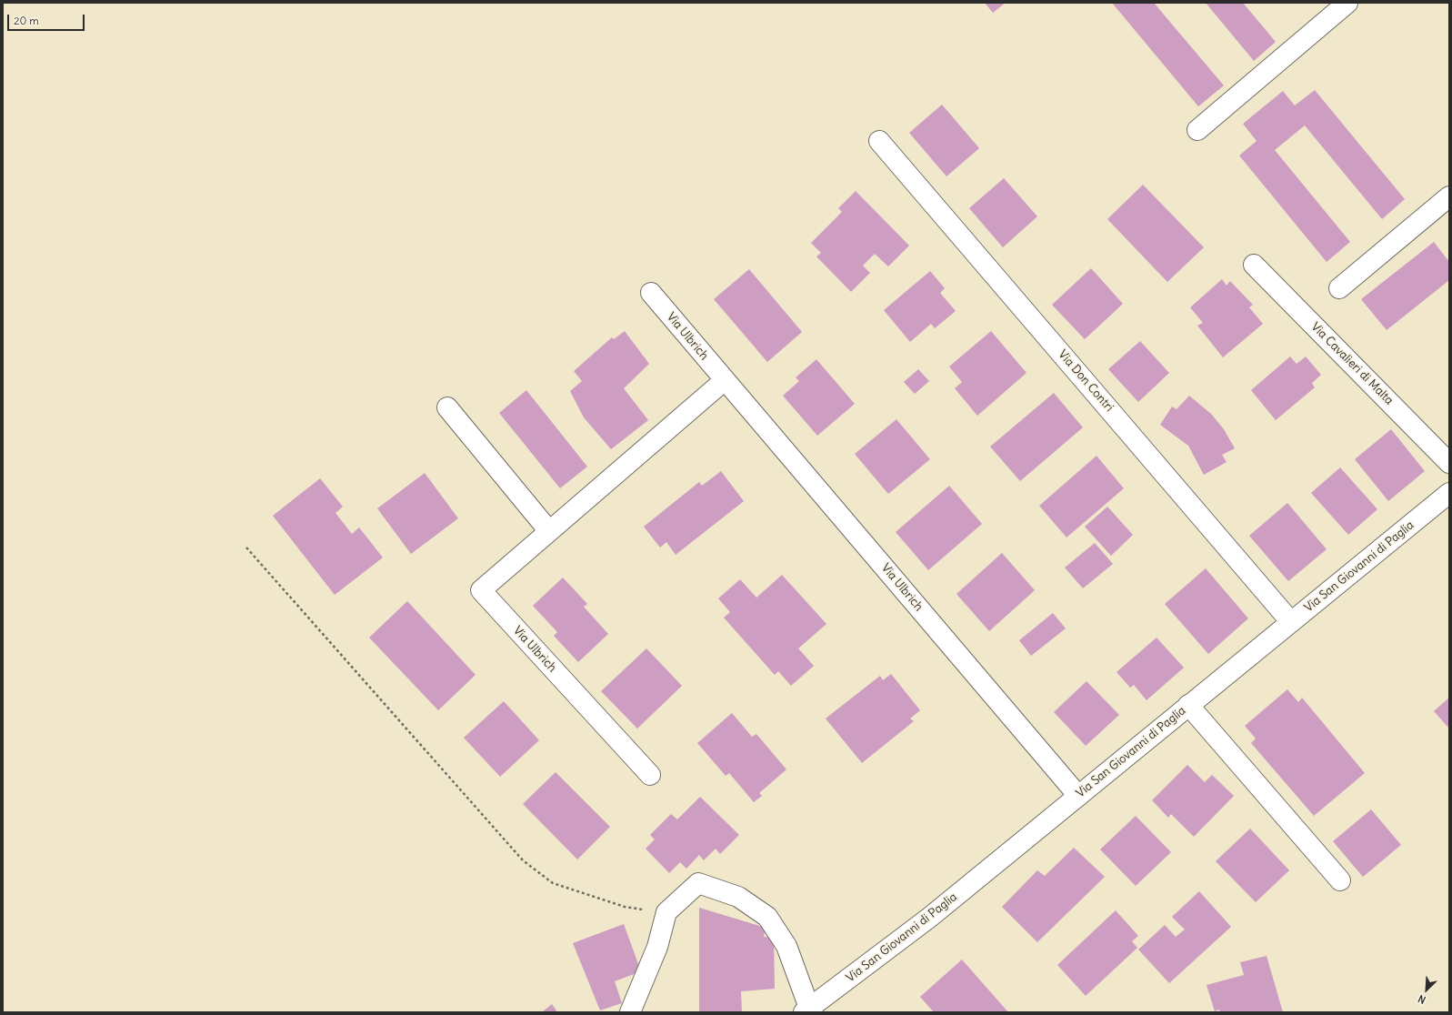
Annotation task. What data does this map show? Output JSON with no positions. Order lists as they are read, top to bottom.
{
  "streets": {
    "street": [
      "Via Ulbrich",
      "Via Cavalieri di Malta",
      "Via Don Contri",
      "Via San Giovanni di Paglia"
    ]
  },
  "crossings": [
    ["Via Ulbrich", "Via San Giovanni di Paglia"],
    ["Via Don Contri", "Via San Giovanni di Paglia"]
  ],
  "scale_bar": "20 m",
  "north": "bottom left"
}
